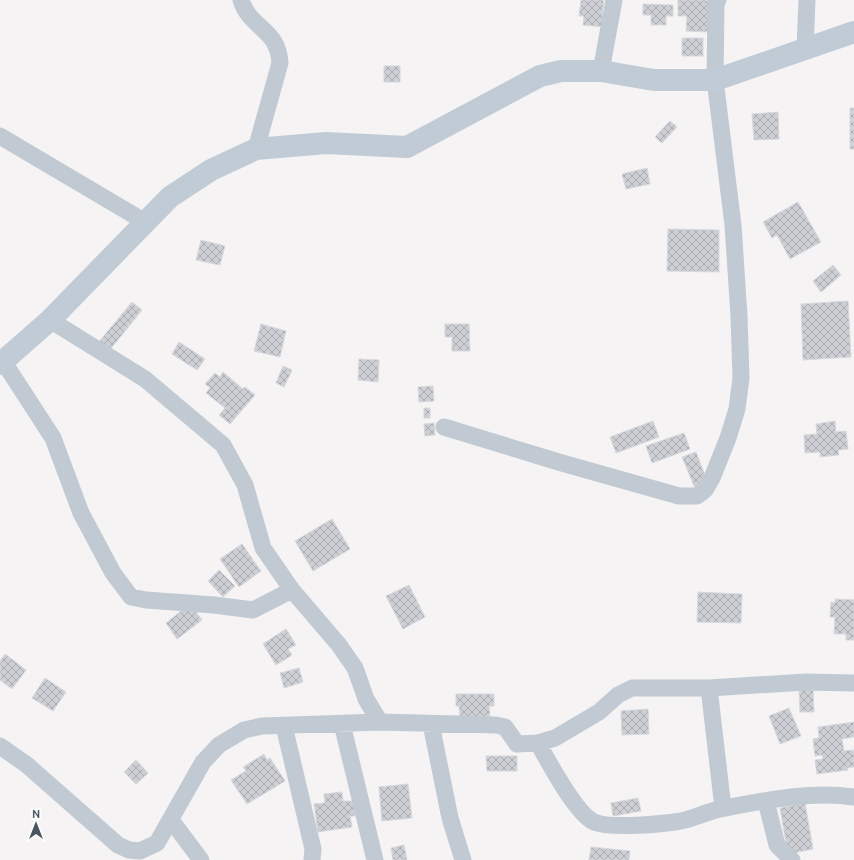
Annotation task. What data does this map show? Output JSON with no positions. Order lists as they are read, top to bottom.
{
  "north": "top"
}
